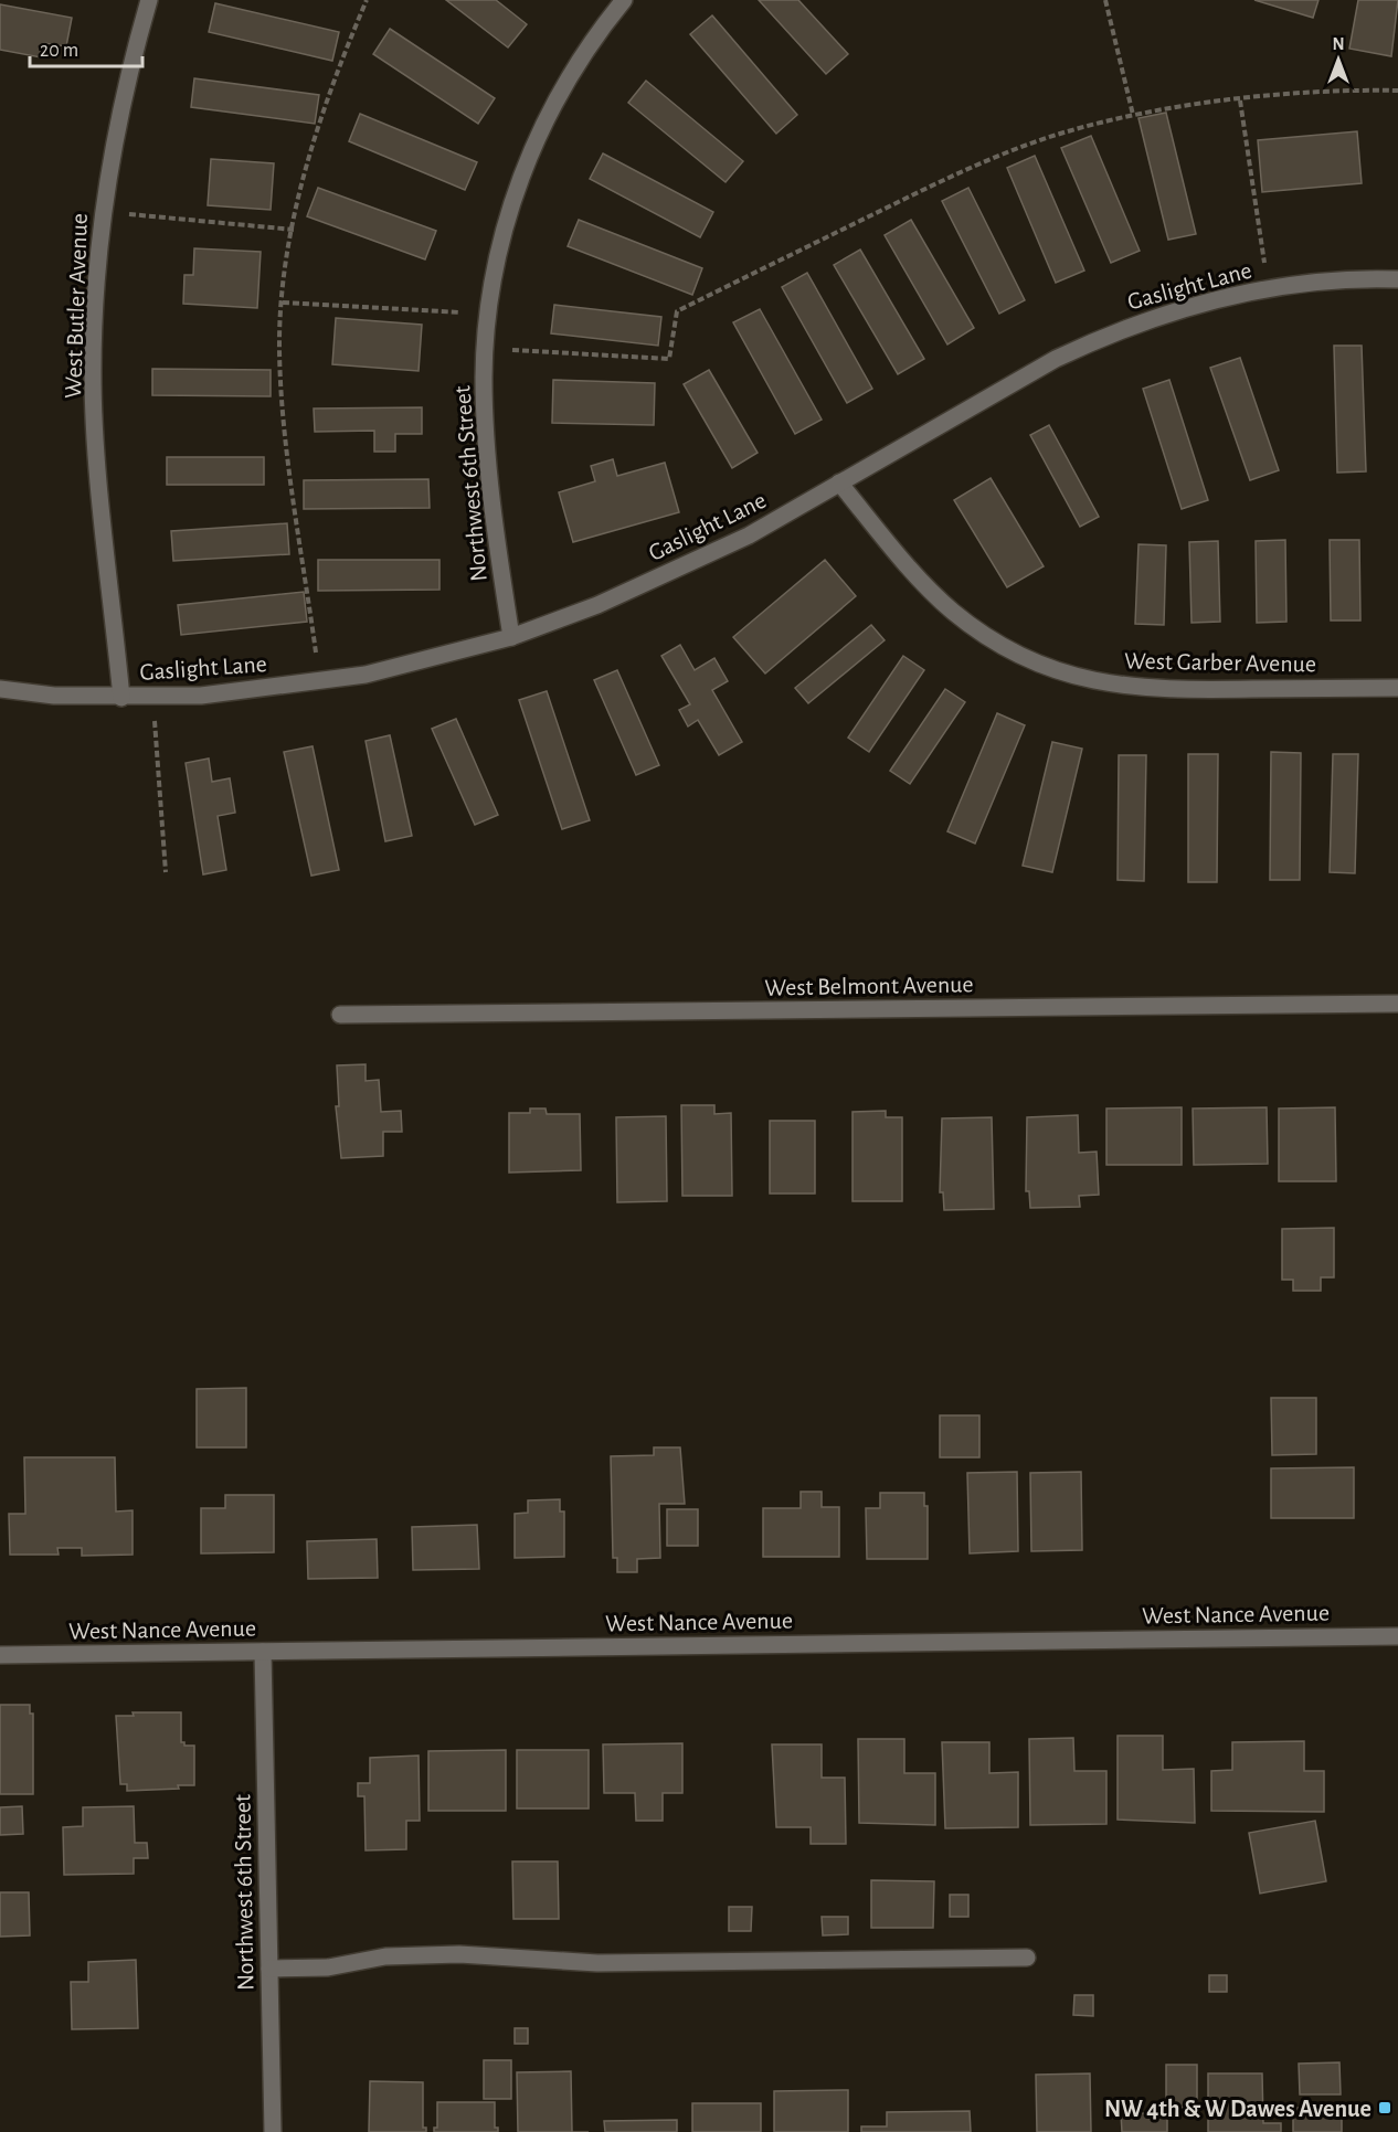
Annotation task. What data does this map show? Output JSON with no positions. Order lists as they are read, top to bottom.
{
  "streets": {
    "street": [
      "Gaslight Lane",
      "West Butler Avenue",
      "Northwest 6th Street",
      "West Garber Avenue",
      "West Belmont Avenue",
      "West Nance Avenue"
    ]
  },
  "crossings": [
    ["Gaslight Lane", "West Butler Avenue"],
    ["Gaslight Lane", "Northwest 6th Street"],
    ["Gaslight Lane", "West Garber Avenue"],
    ["Northwest 6th Street", "West Nance Avenue"]
  ],
  "places": {
    "transit": ["NW 4th & W Dawes Avenue"]
  },
  "scale_bar": "20 m",
  "north": "top"
}
